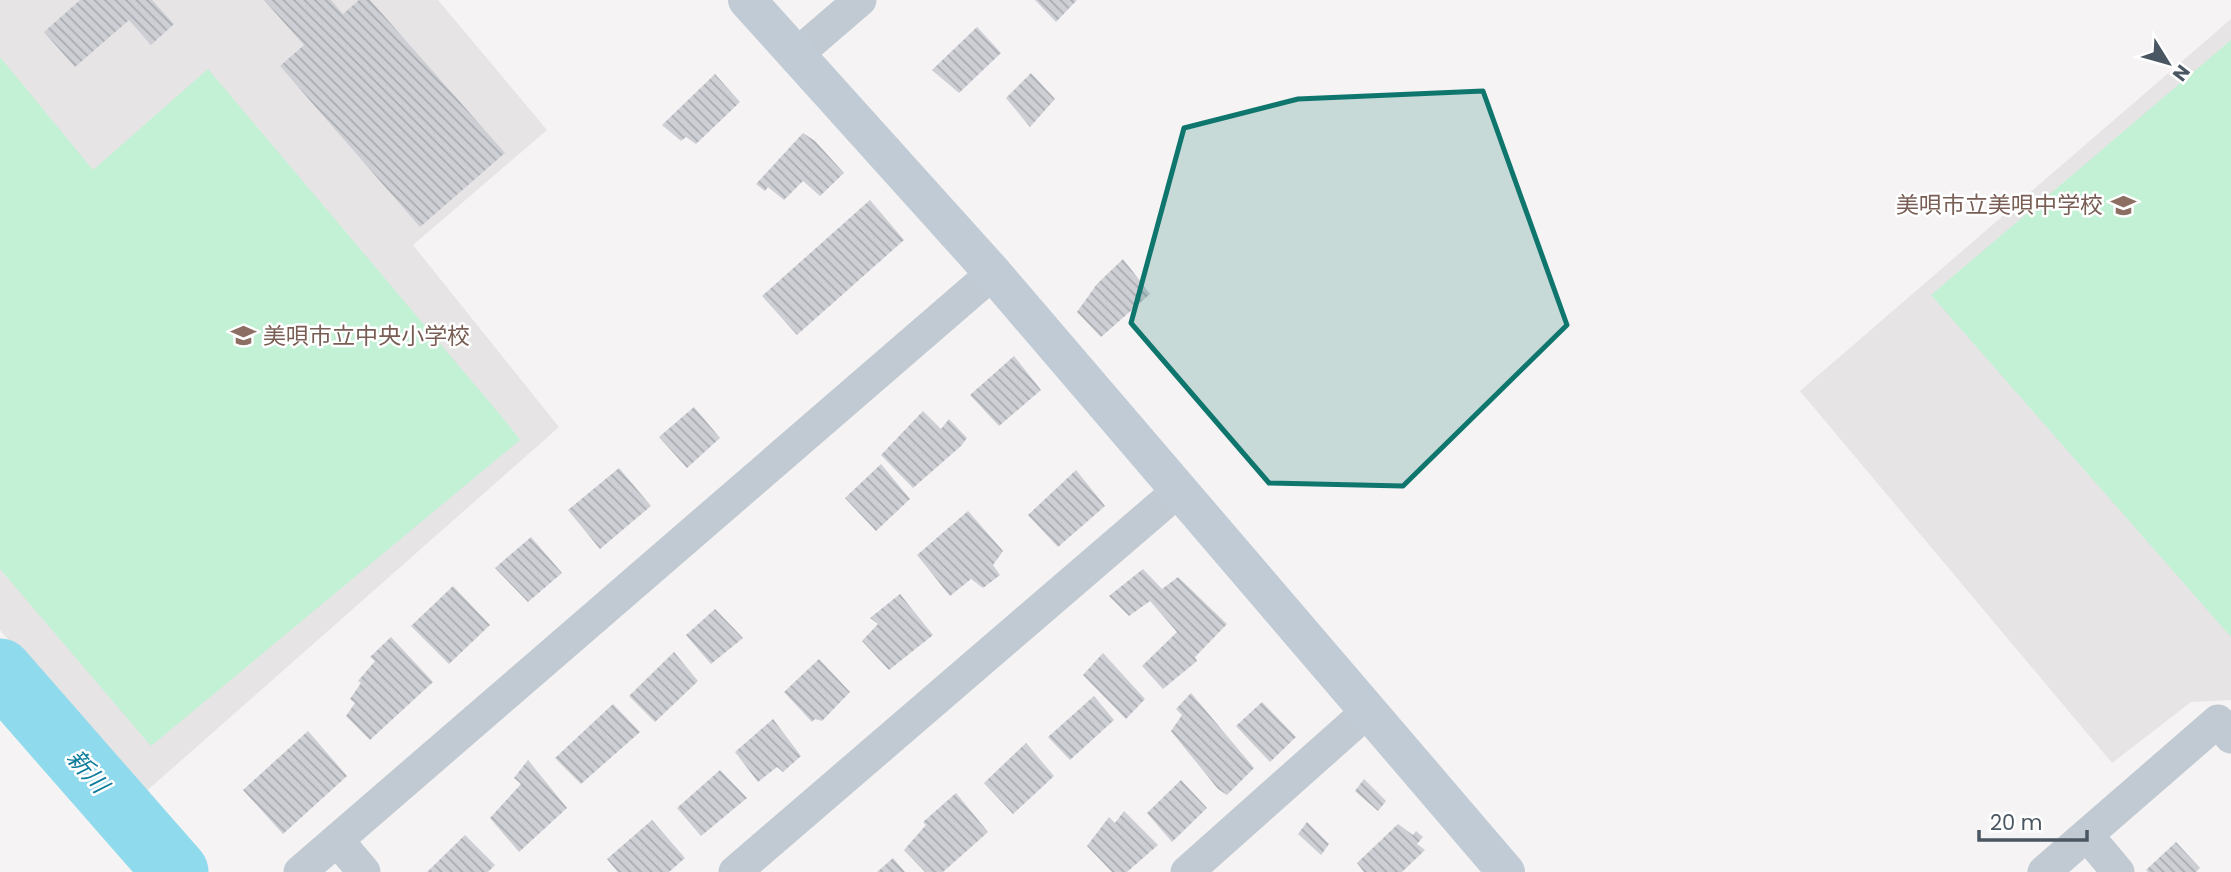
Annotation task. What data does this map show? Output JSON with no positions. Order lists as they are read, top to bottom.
{
  "water": ["新川"],
  "places": {
    "school or university": ["美唄市立美唄中学校", "美唄市立中央小学校"]
  },
  "scale_bar": "20 m",
  "north": "bottom right"
}
